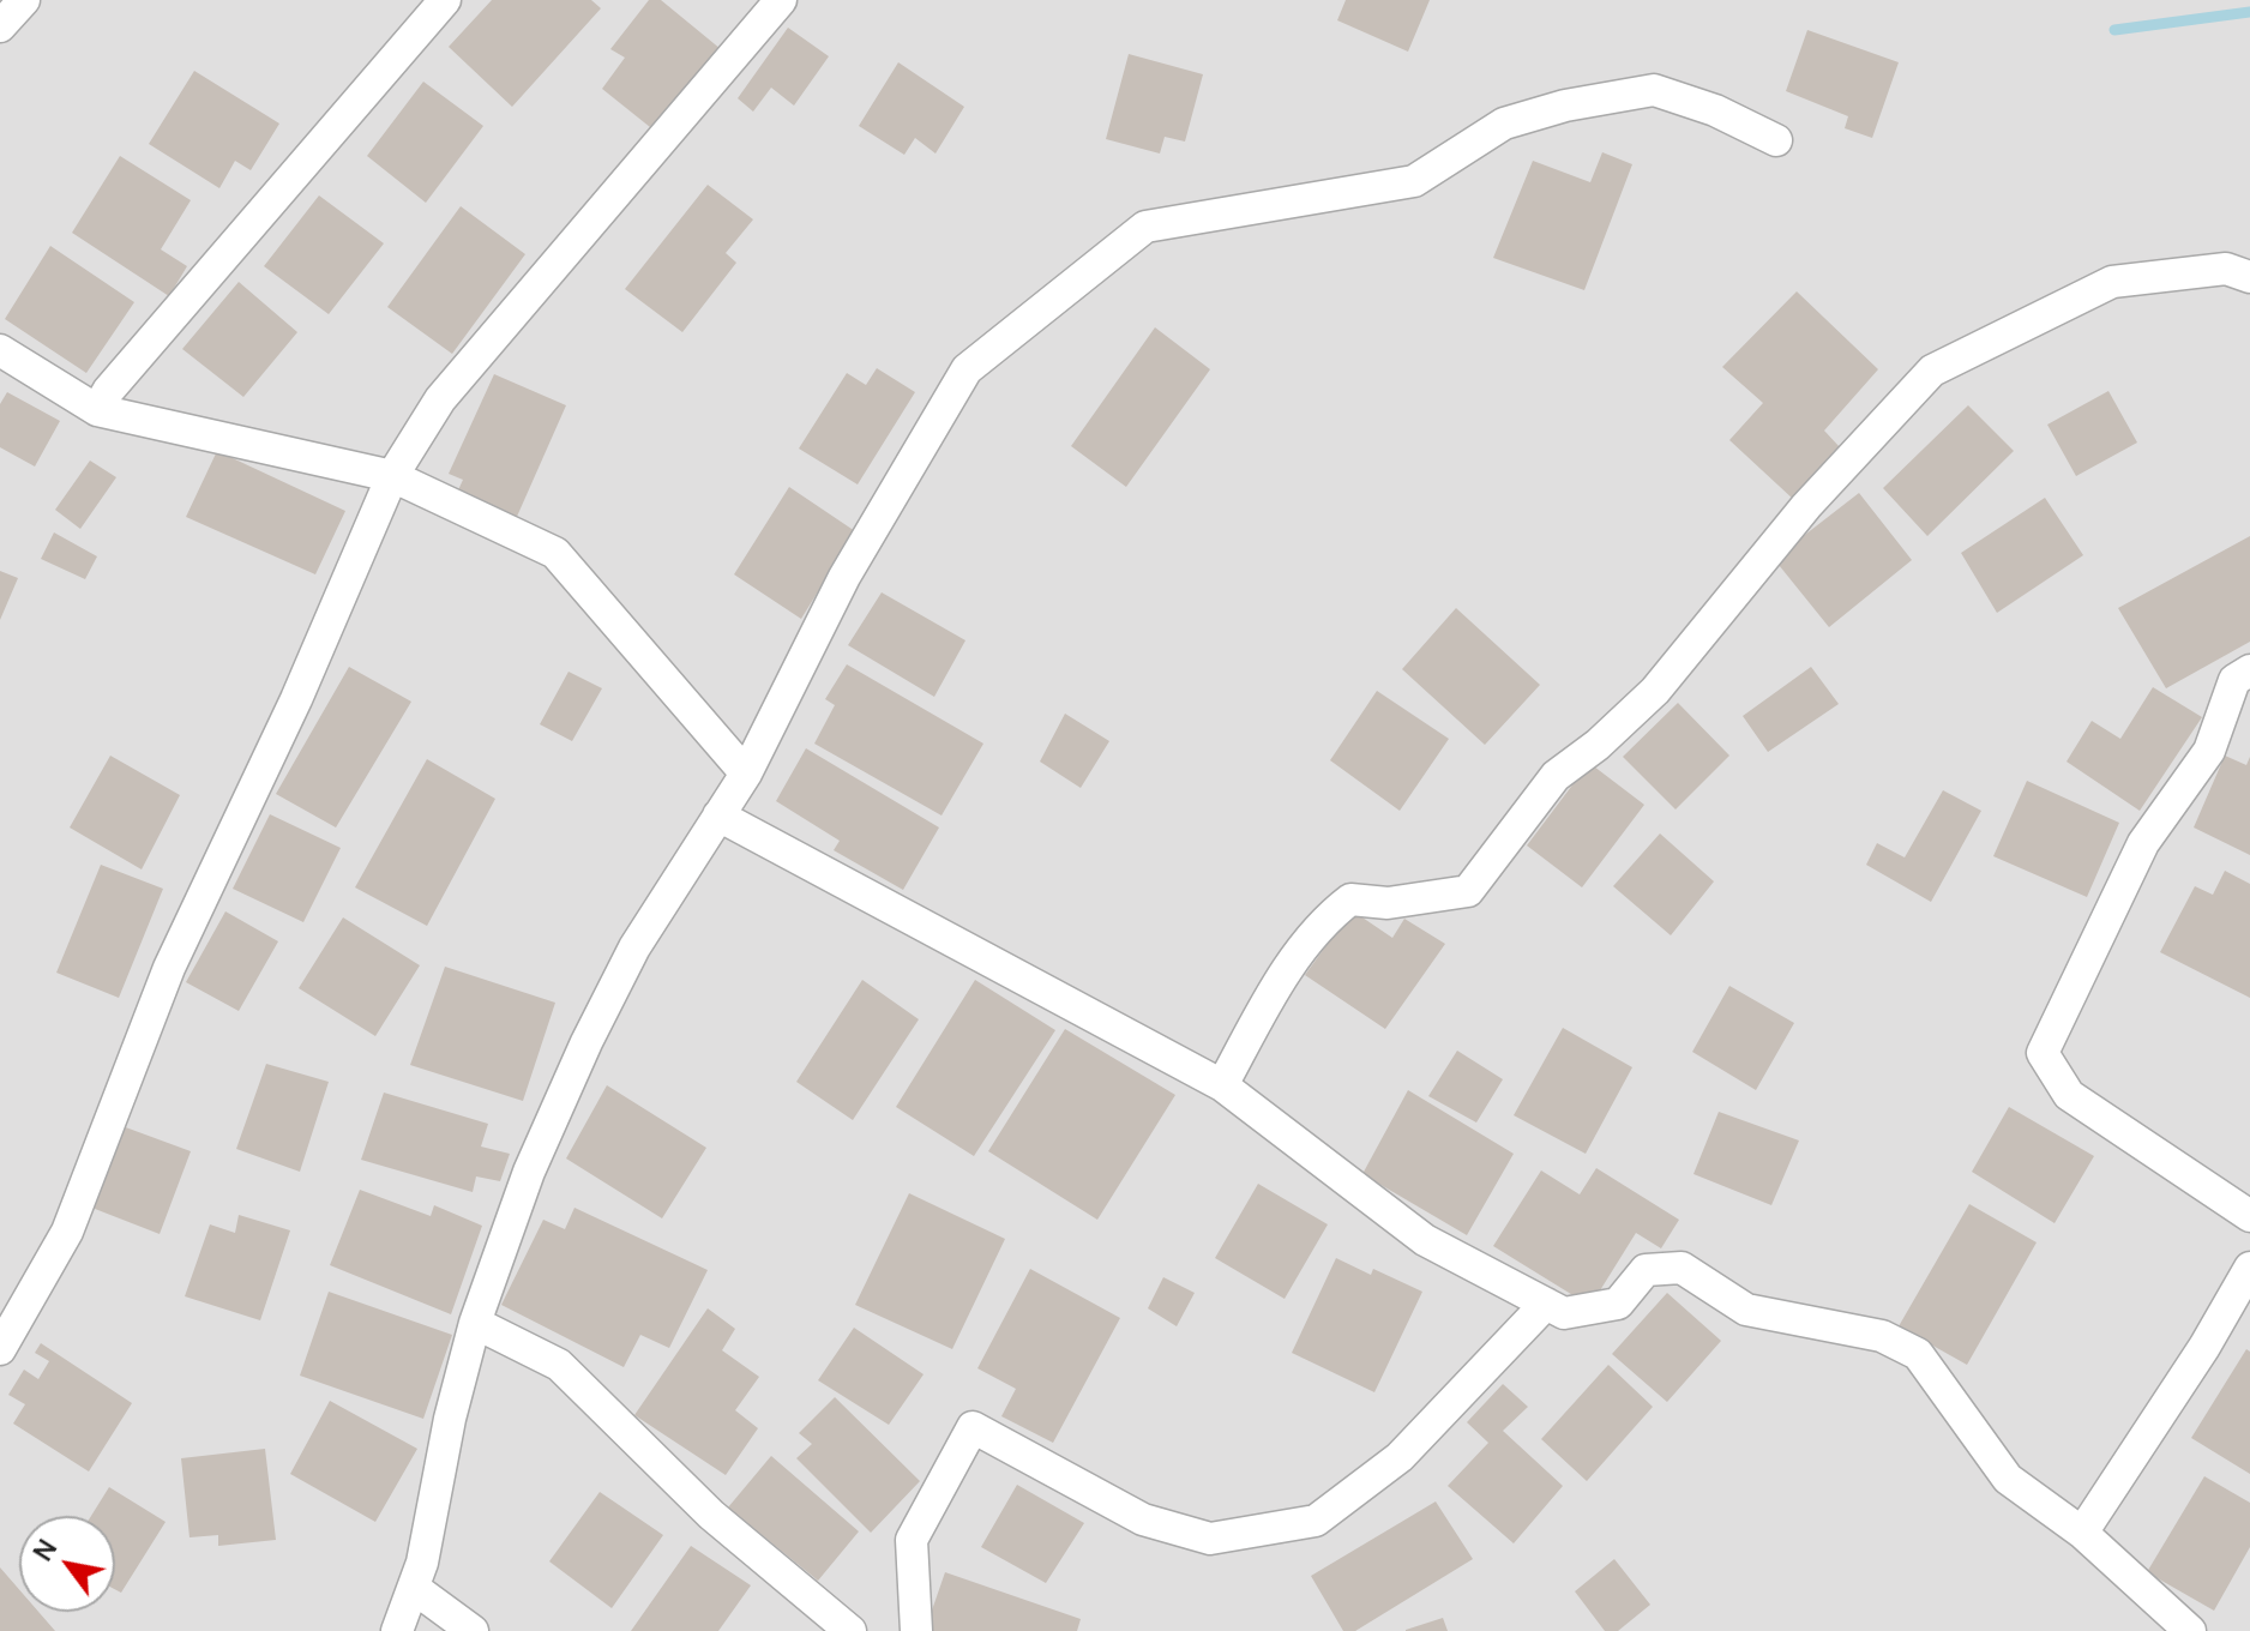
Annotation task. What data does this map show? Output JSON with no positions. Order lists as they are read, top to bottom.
{
  "north": "top left"
}
